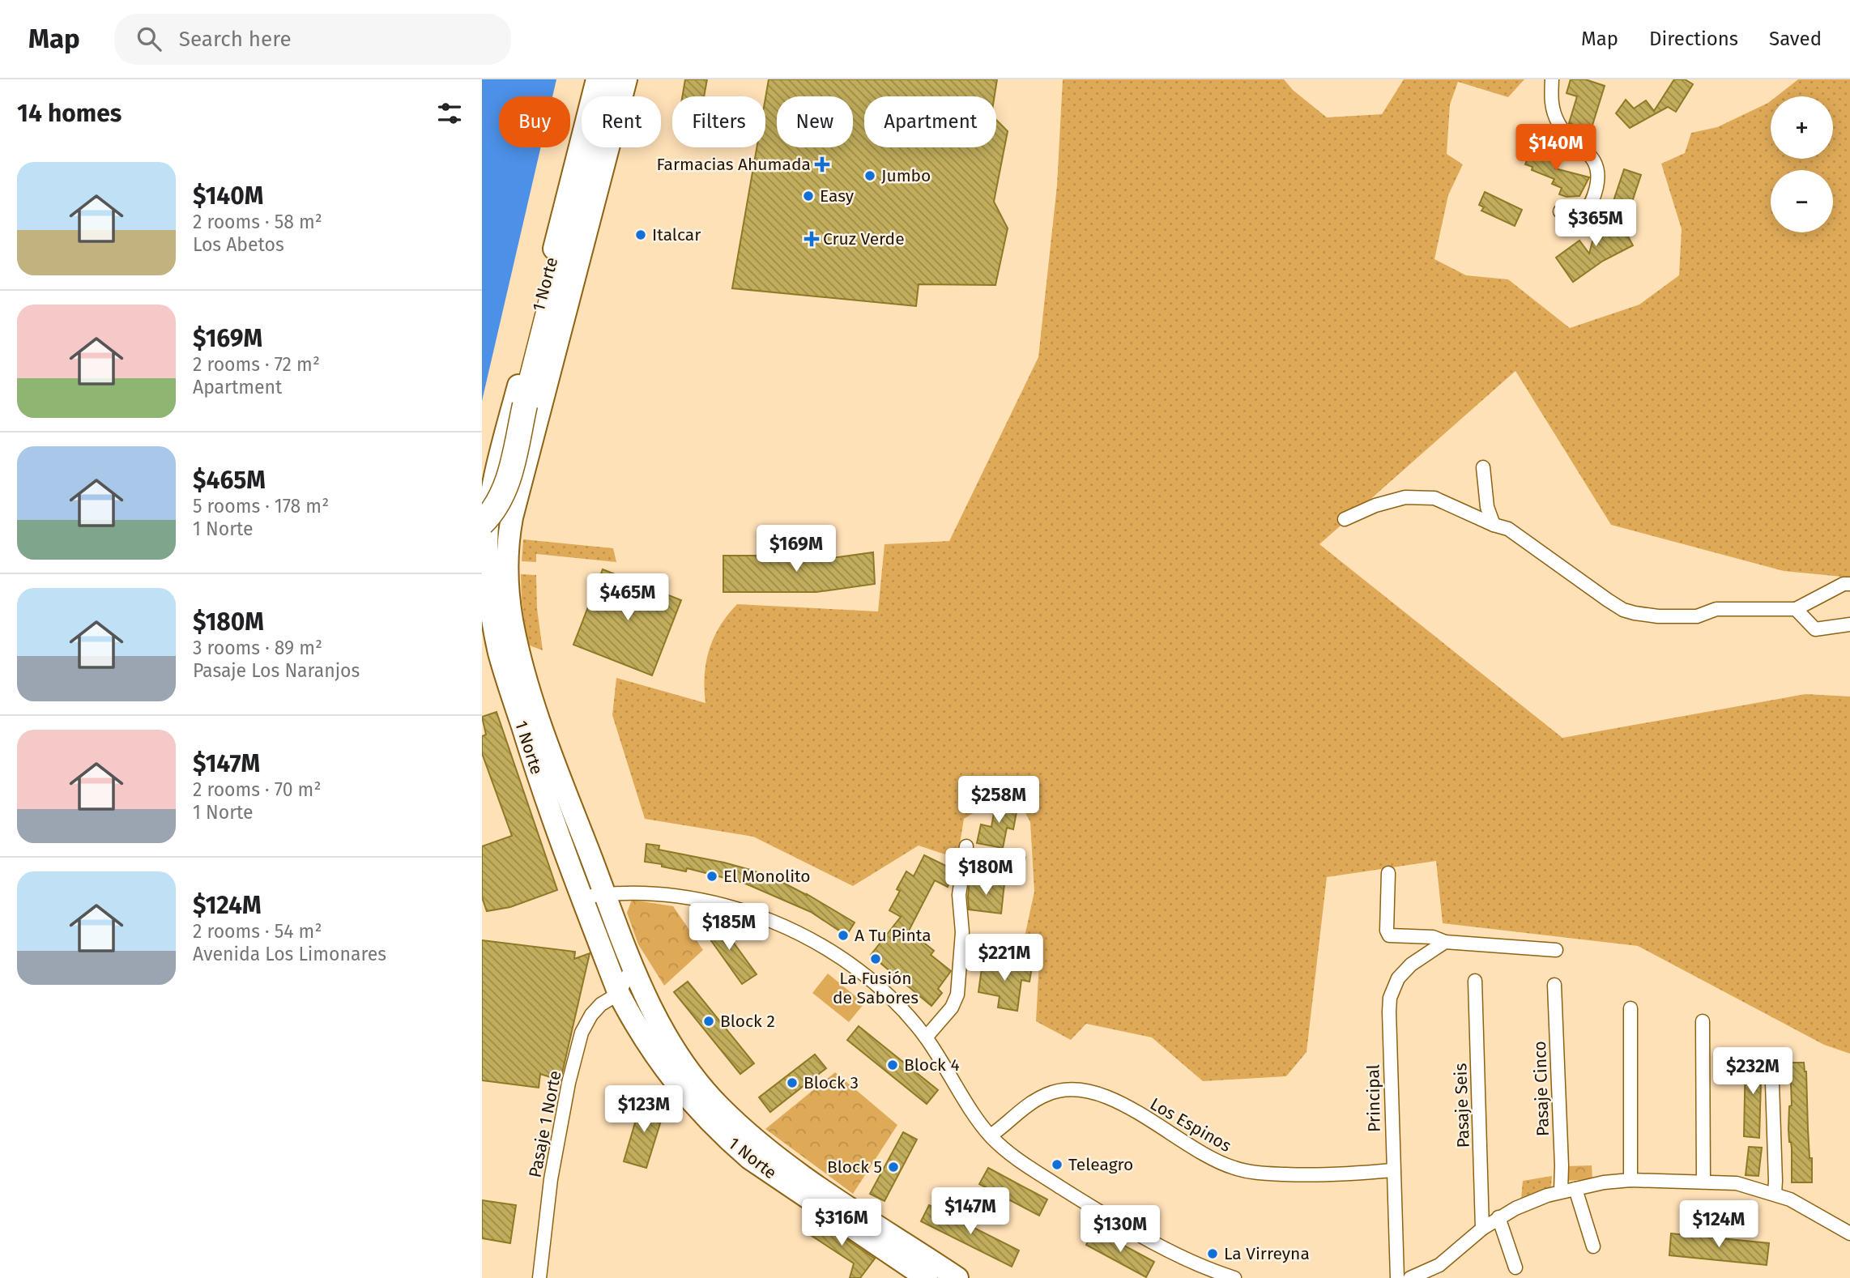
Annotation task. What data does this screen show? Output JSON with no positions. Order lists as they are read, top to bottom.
{
  "streets": {
    "main road": ["1 Norte"],
    "street": [
      "Pasaje Cinco",
      "Principal",
      "Pasaje Seis",
      "Pasaje 1 Norte",
      "Los Espinos"
    ]
  },
  "crossings": [
    ["1 Norte", "Pasaje 1 Norte"],
    ["Principal", "Los Espinos"]
  ],
  "places": {
    "health": ["Farmacias Ahumada", "Cruz Verde"],
    "other": [
      "Jumbo",
      "Easy",
      "Italcar",
      "El Monolito",
      "A Tu Pinta",
      "La Fusión de Sabores",
      "Block 2",
      "Block 4",
      "Block 3",
      "Teleagro",
      "Block 5",
      "La Virreyna"
    ]
  },
  "page": {
    "header": "Map",
    "search": "Search here",
    "nav": ["Map", "Directions", "Saved"],
    "heading": "14 homes",
    "map_buttons": ["+", "−"],
    "chip": [
      "Buy",
      "Rent",
      "Filters",
      "New",
      "Apartment"
    ],
    "price": [
      "$140M",
      "$365M",
      "$169M",
      "$465M",
      "$258M",
      "$180M",
      "$185M",
      "$221M",
      "$232M",
      "$123M",
      "$147M",
      "$316M",
      "$124M",
      "$130M"
    ],
    "list": [
      {
        "name": "$140M",
        "note": "2 rooms · 58 m² · Los Abetos"
      },
      {
        "name": "$169M",
        "note": "2 rooms · 72 m² · Apartment"
      },
      {
        "name": "$465M",
        "note": "5 rooms · 178 m² · 1 Norte"
      },
      {
        "name": "$180M",
        "note": "3 rooms · 89 m² · Pasaje Los Naranjos"
      },
      {
        "name": "$147M",
        "note": "2 rooms · 70 m² · 1 Norte"
      },
      {
        "name": "$124M",
        "note": "2 rooms · 54 m² · Avenida Los Limonares"
      }
    ]
  }
}
